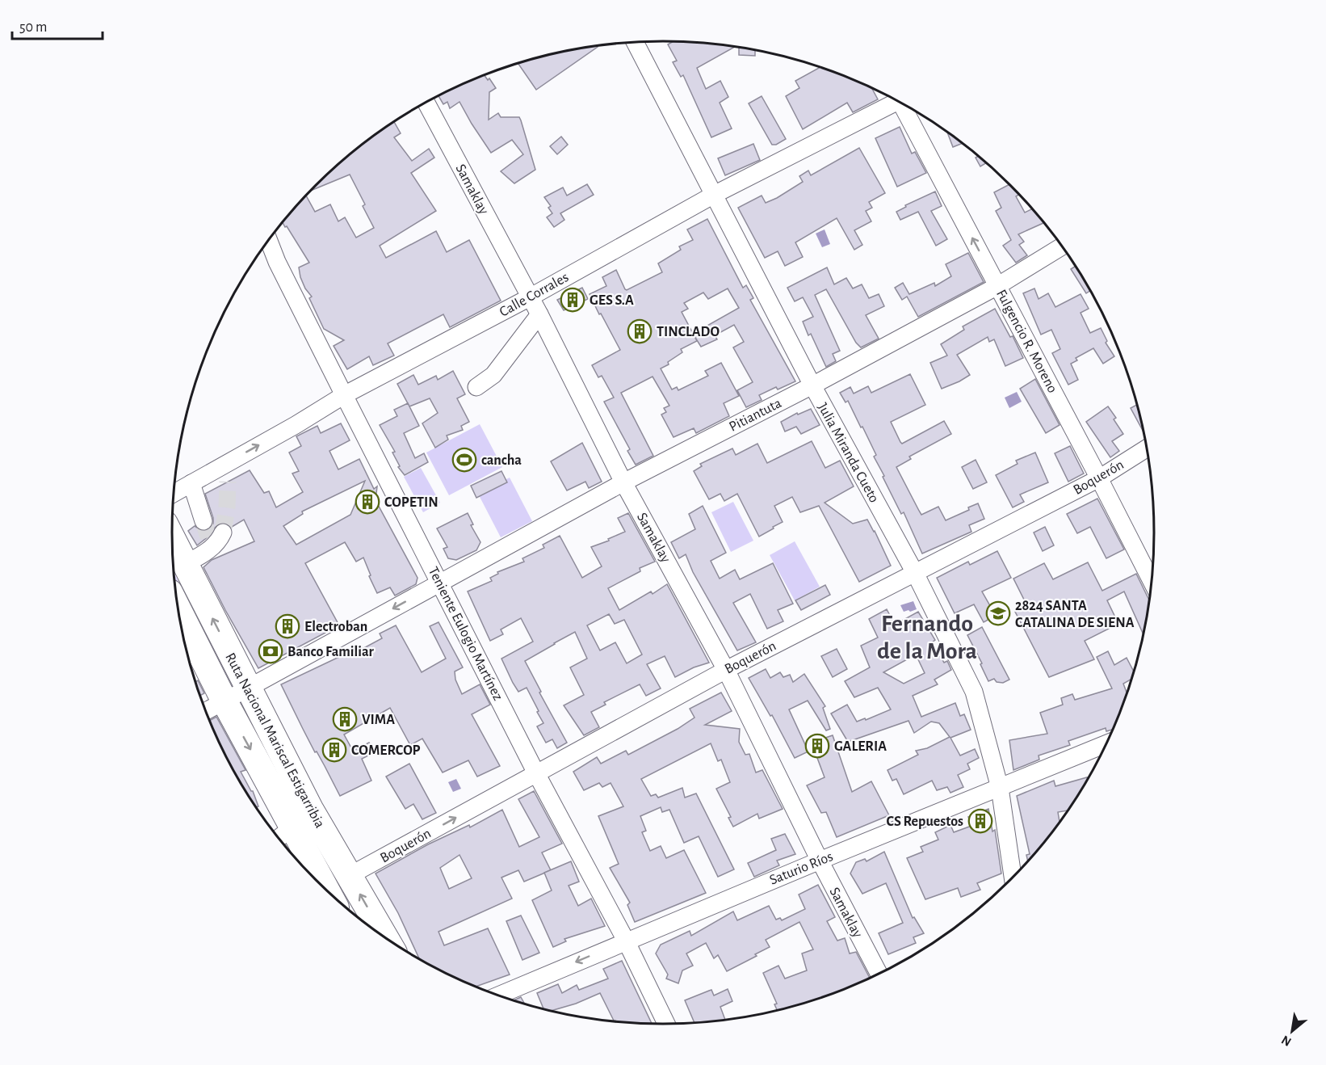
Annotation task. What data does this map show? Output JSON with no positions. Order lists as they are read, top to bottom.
{
  "streets": {
    "highway": ["Ruta Nacional Mariscal Estigarribia"],
    "street": [
      "Samaklay",
      "Calle Corrales",
      "Fulgencio R. Moreno",
      "Pitiantuta",
      "Julia Miranda Cueto",
      "Boquerón",
      "Teniente Eulogio Martínez",
      "Saturio Ríos"
    ]
  },
  "crossings": [
    ["Samaklay", "Calle Corrales"],
    ["Samaklay", "Pitiantuta"],
    ["Samaklay", "Boquerón"],
    ["Samaklay", "Saturio Ríos"],
    ["Calle Corrales", "Julia Miranda Cueto"],
    ["Calle Corrales", "Teniente Eulogio Martínez"],
    ["Fulgencio R. Moreno", "Pitiantuta"],
    ["Fulgencio R. Moreno", "Boquerón"],
    ["Pitiantuta", "Julia Miranda Cueto"],
    ["Pitiantuta", "Teniente Eulogio Martínez"],
    ["Pitiantuta", "Ruta Nacional Mariscal Estigarribia"],
    ["Julia Miranda Cueto", "Boquerón"],
    ["Julia Miranda Cueto", "Saturio Ríos"],
    ["Boquerón", "Teniente Eulogio Martínez"],
    ["Boquerón", "Ruta Nacional Mariscal Estigarribia"],
    ["Teniente Eulogio Martínez", "Saturio Ríos"]
  ],
  "one_way": ["Fulgencio R. Moreno"],
  "districts": ["Fernando de la Mora"],
  "places": {
    "building": [
      "GES S.A",
      "TINCLADO",
      "COPETIN",
      "Electroban",
      "VIMA",
      "GALERIA",
      "COMERCOP",
      "CS Repuestos"
    ],
    "sports": ["cancha"],
    "school or university": ["2824 SANTA CATALINA DE SIENA"],
    "bank": ["Banco Familiar"]
  },
  "scale_bar": "50 m",
  "north": "bottom left"
}
